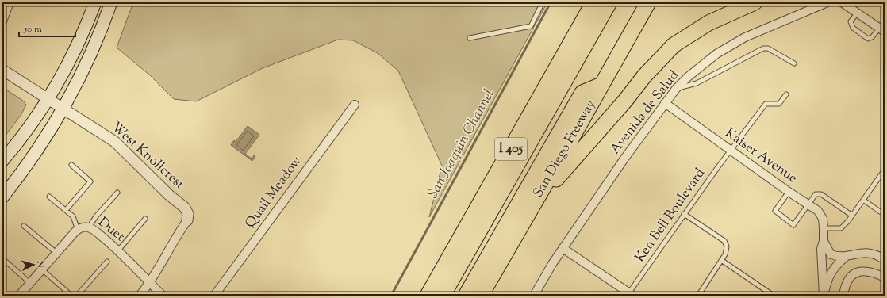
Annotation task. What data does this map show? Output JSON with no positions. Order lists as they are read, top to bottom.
{
  "streets": {
    "highway": ["I 405", "San Diego Freeway"],
    "street": [
      "Avenida de Salud",
      "West Knollcrest",
      "Kaiser Avenue",
      "Quail Meadow",
      "Duet"
    ],
    "lane": ["Ken Bell Boulevard"]
  },
  "crossings": [
    ["Avenida de Salud", "Kaiser Avenue"],
    ["Kaiser Avenue", "Ken Bell Boulevard"]
  ],
  "water": ["San Joaquin Channel"],
  "scale_bar": "50 m",
  "north": "right"
}
